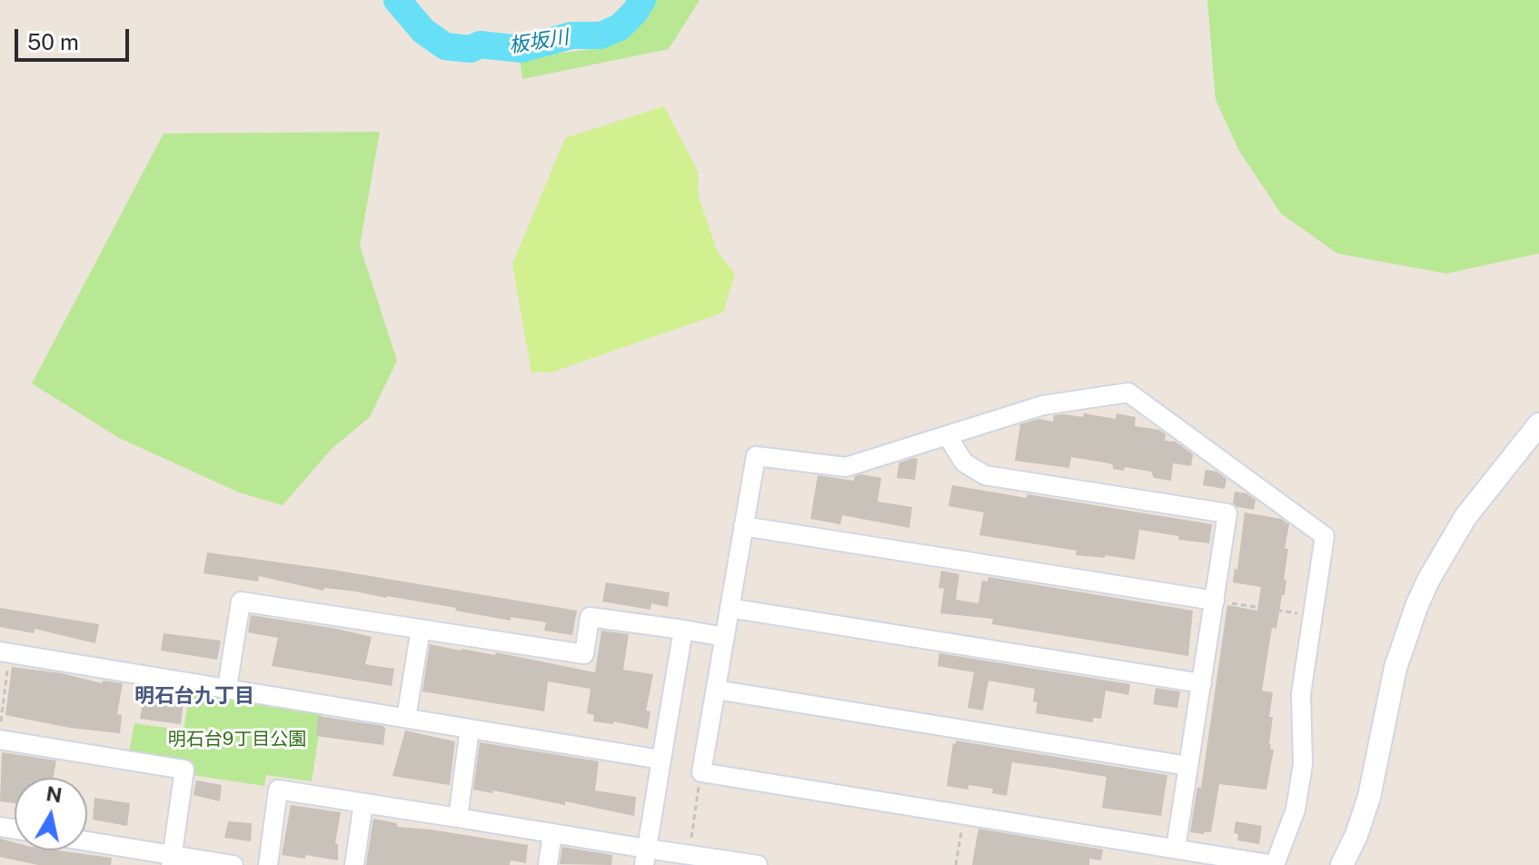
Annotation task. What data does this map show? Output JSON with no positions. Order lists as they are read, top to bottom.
{
  "districts": ["明石台九丁目"],
  "water": ["板坂川"],
  "parks": ["明石台9丁目公園"],
  "scale_bar": "50 m",
  "north": "top"
}
